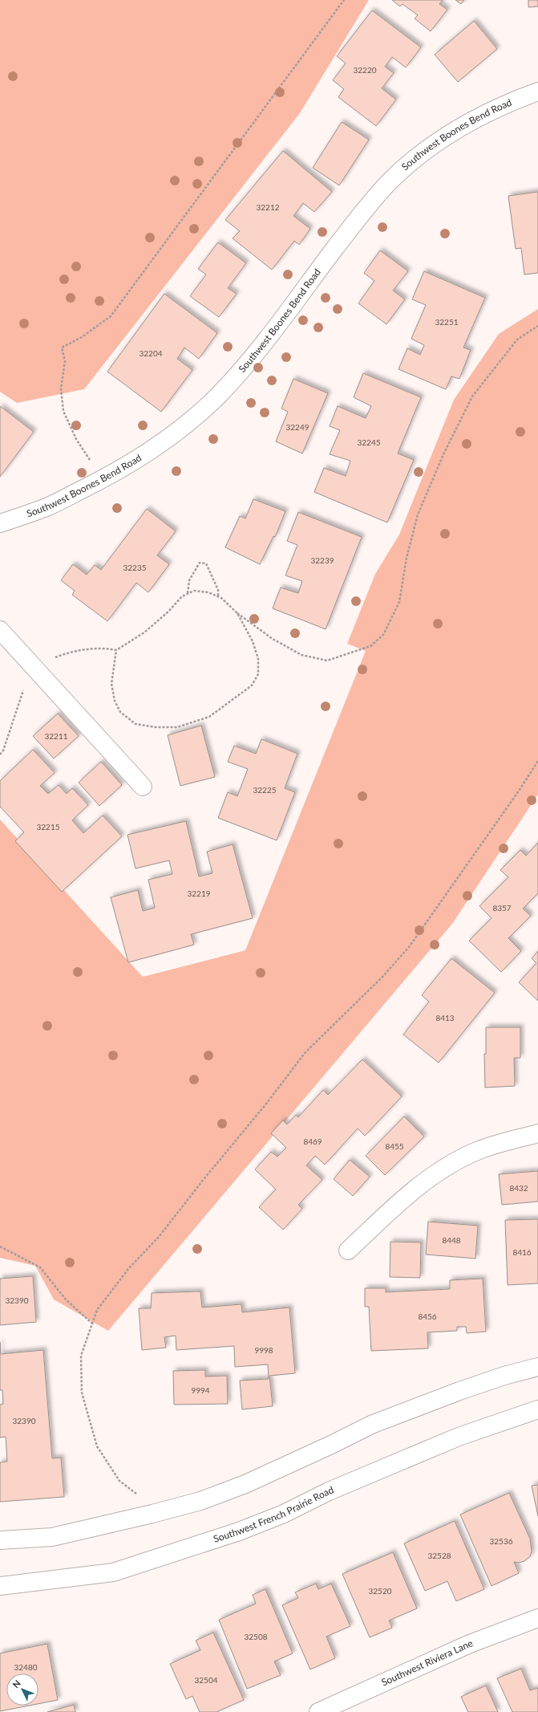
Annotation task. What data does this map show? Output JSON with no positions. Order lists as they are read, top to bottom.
{
  "streets": {
    "street": ["Southwest Boones Bend Road", "Southwest French Prairie Road", "Southwest Riviera Lane"]
  },
  "house_numbers": [
    "32220",
    "32212",
    "32251",
    "32204",
    "32249",
    "32245",
    "32239",
    "32235",
    "32211",
    "32225",
    "32215",
    "32219",
    "8357",
    "8413",
    "8469",
    "8455",
    "8432",
    "8448",
    "8416",
    "32390",
    "8456",
    "9998",
    "9994",
    "32390",
    "32536",
    "32528",
    "32520",
    "32508",
    "32480",
    "32504"
  ],
  "north": "top left"
}
